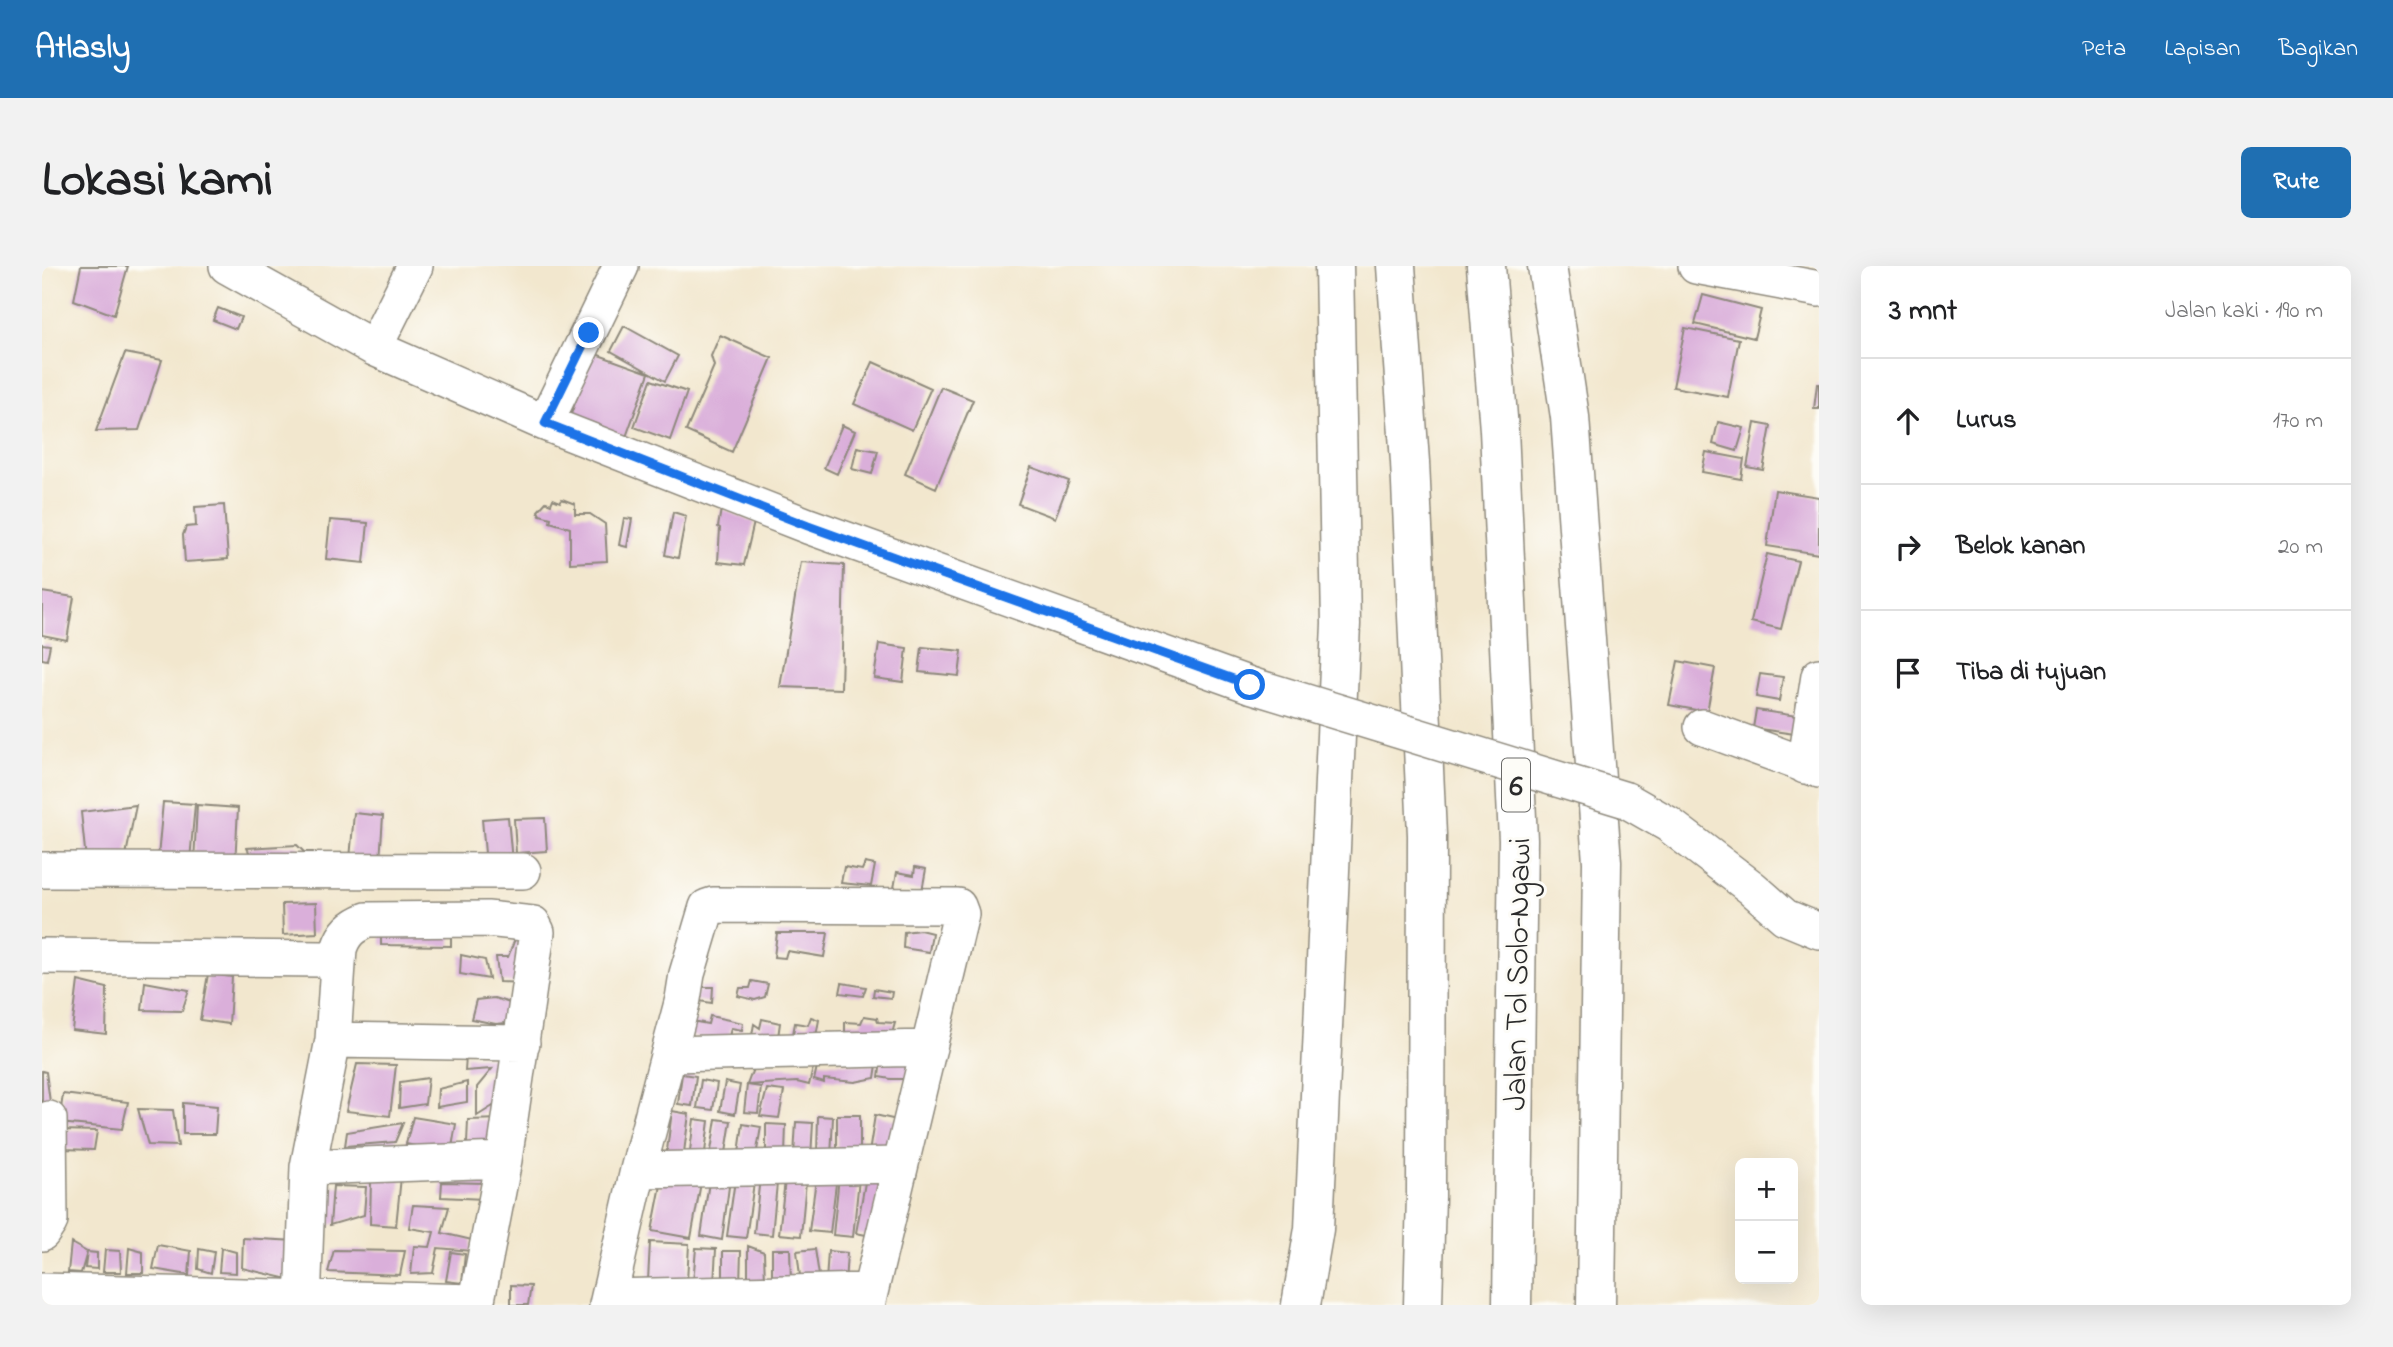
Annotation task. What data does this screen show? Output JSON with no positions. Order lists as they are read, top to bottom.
{
  "streets": {
    "highway": ["6", "Jalan Tol Solo–Ngawi"]
  },
  "page": {
    "header": "Atlasly",
    "nav": ["Peta", "Lapisan", "Bagikan"],
    "title": "Lokasi kami",
    "buttons": "Rute",
    "heading": ["3 mnt", "Jalan kaki · 190 m"],
    "list": [
      ["Lurus", "170 m"],
      ["Belok kanan", "20 m"],
      "Tiba di tujuan"
    ],
    "map_buttons": ["+", "−"]
  }
}
